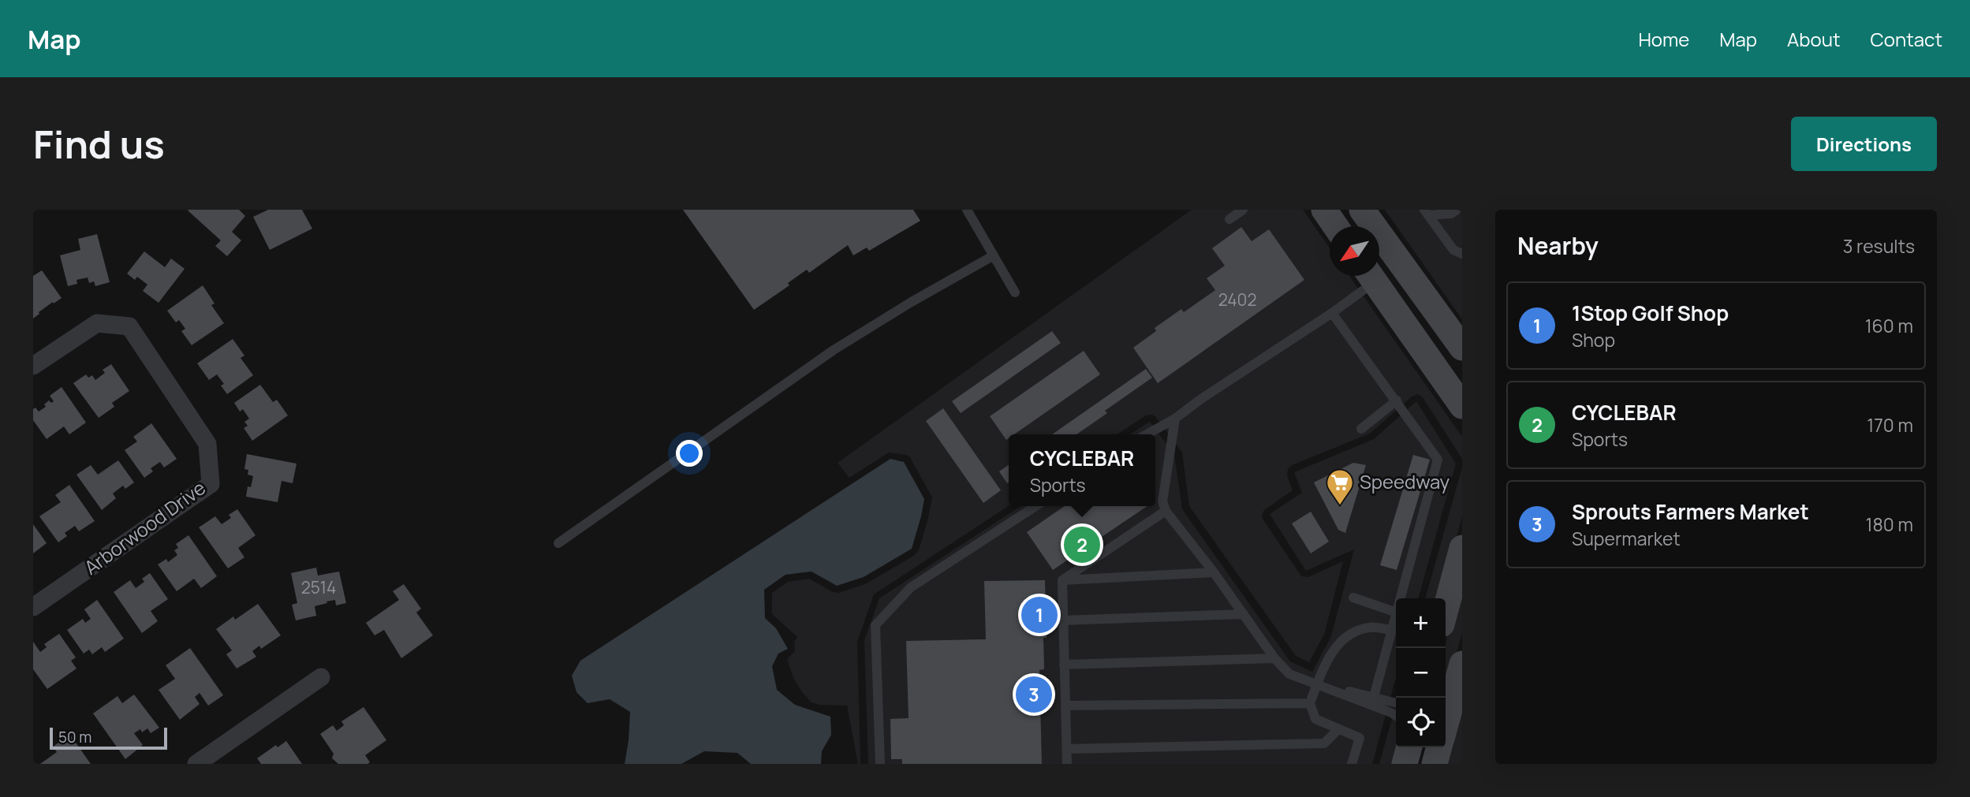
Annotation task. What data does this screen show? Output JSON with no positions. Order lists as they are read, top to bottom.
{
  "streets": {
    "street": ["Arborwood Drive"]
  },
  "places": {
    "supermarket": ["Speedway"]
  },
  "house_numbers": ["2402", "2514"],
  "scale_bar": "50 m",
  "north": "bottom left",
  "page": {
    "header": "Map",
    "nav": [
      "Home",
      "Map",
      "About",
      "Contact"
    ],
    "buttons": "Directions",
    "title": "Find us",
    "heading": ["Nearby", "3 results"],
    "list": [
      {
        "mark": "1",
        "name": "1Stop Golf Shop",
        "note": "Shop",
        "value": "160 m"
      },
      {
        "mark": "2",
        "name": "CYCLEBAR",
        "note": "Sports",
        "value": "170 m"
      },
      {
        "mark": "3",
        "name": "Sprouts Farmers Market",
        "note": "Supermarket",
        "value": "180 m"
      }
    ],
    "popup": ["CYCLEBAR", "Sports"],
    "pins": ["2", "1", "3"],
    "map_buttons": ["+", "−"],
    "scale": "50 m"
  }
}
